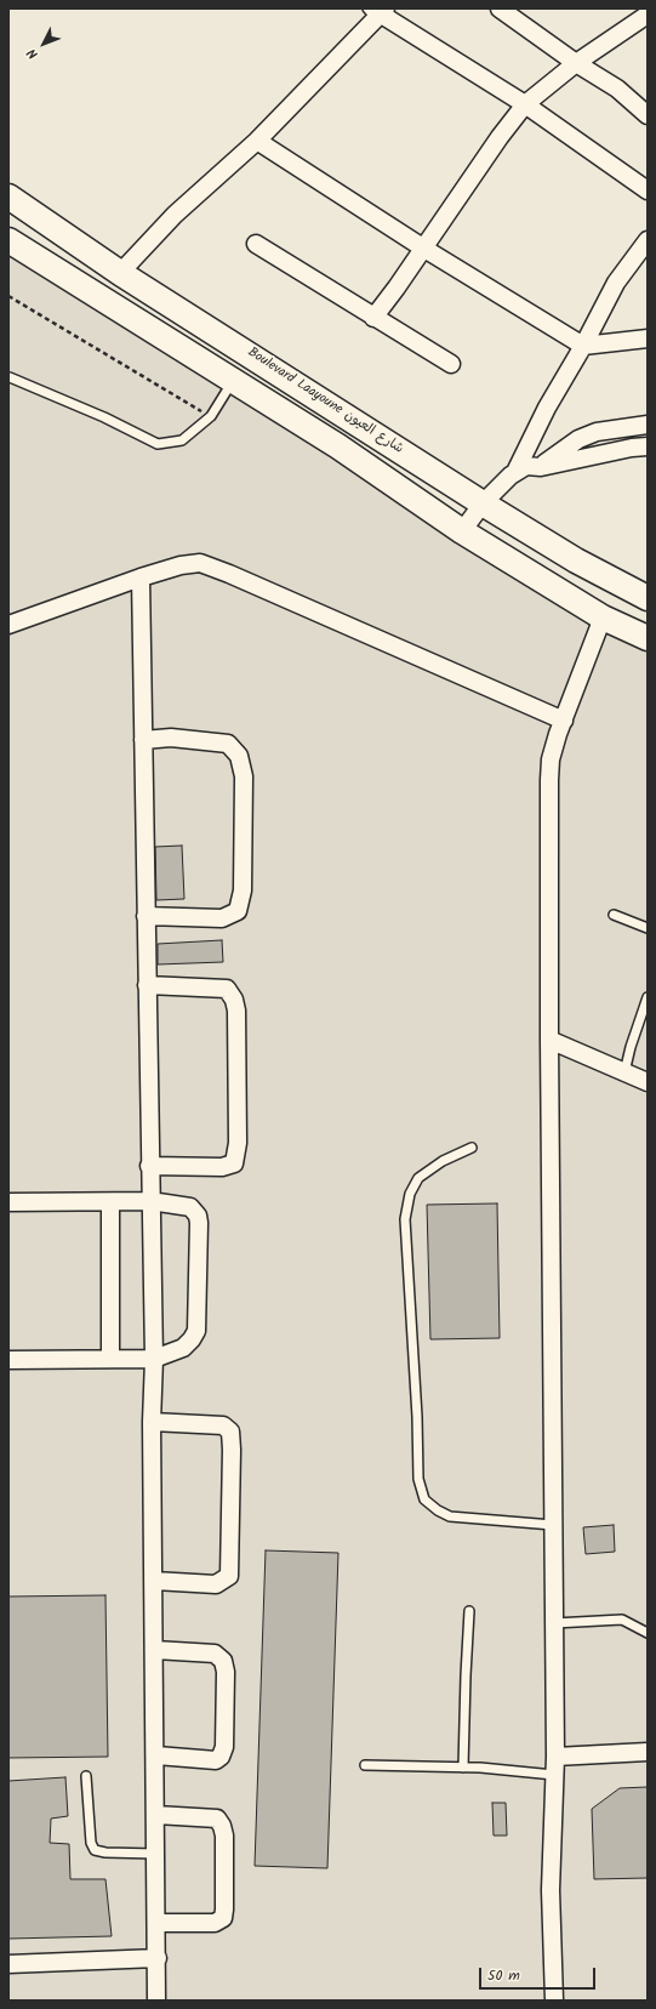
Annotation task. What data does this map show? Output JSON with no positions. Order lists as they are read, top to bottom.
{
  "streets": {
    "street": ["Boulevard Laayoune شارع العيون"]
  },
  "scale_bar": "50 m",
  "north": "bottom left"
}
